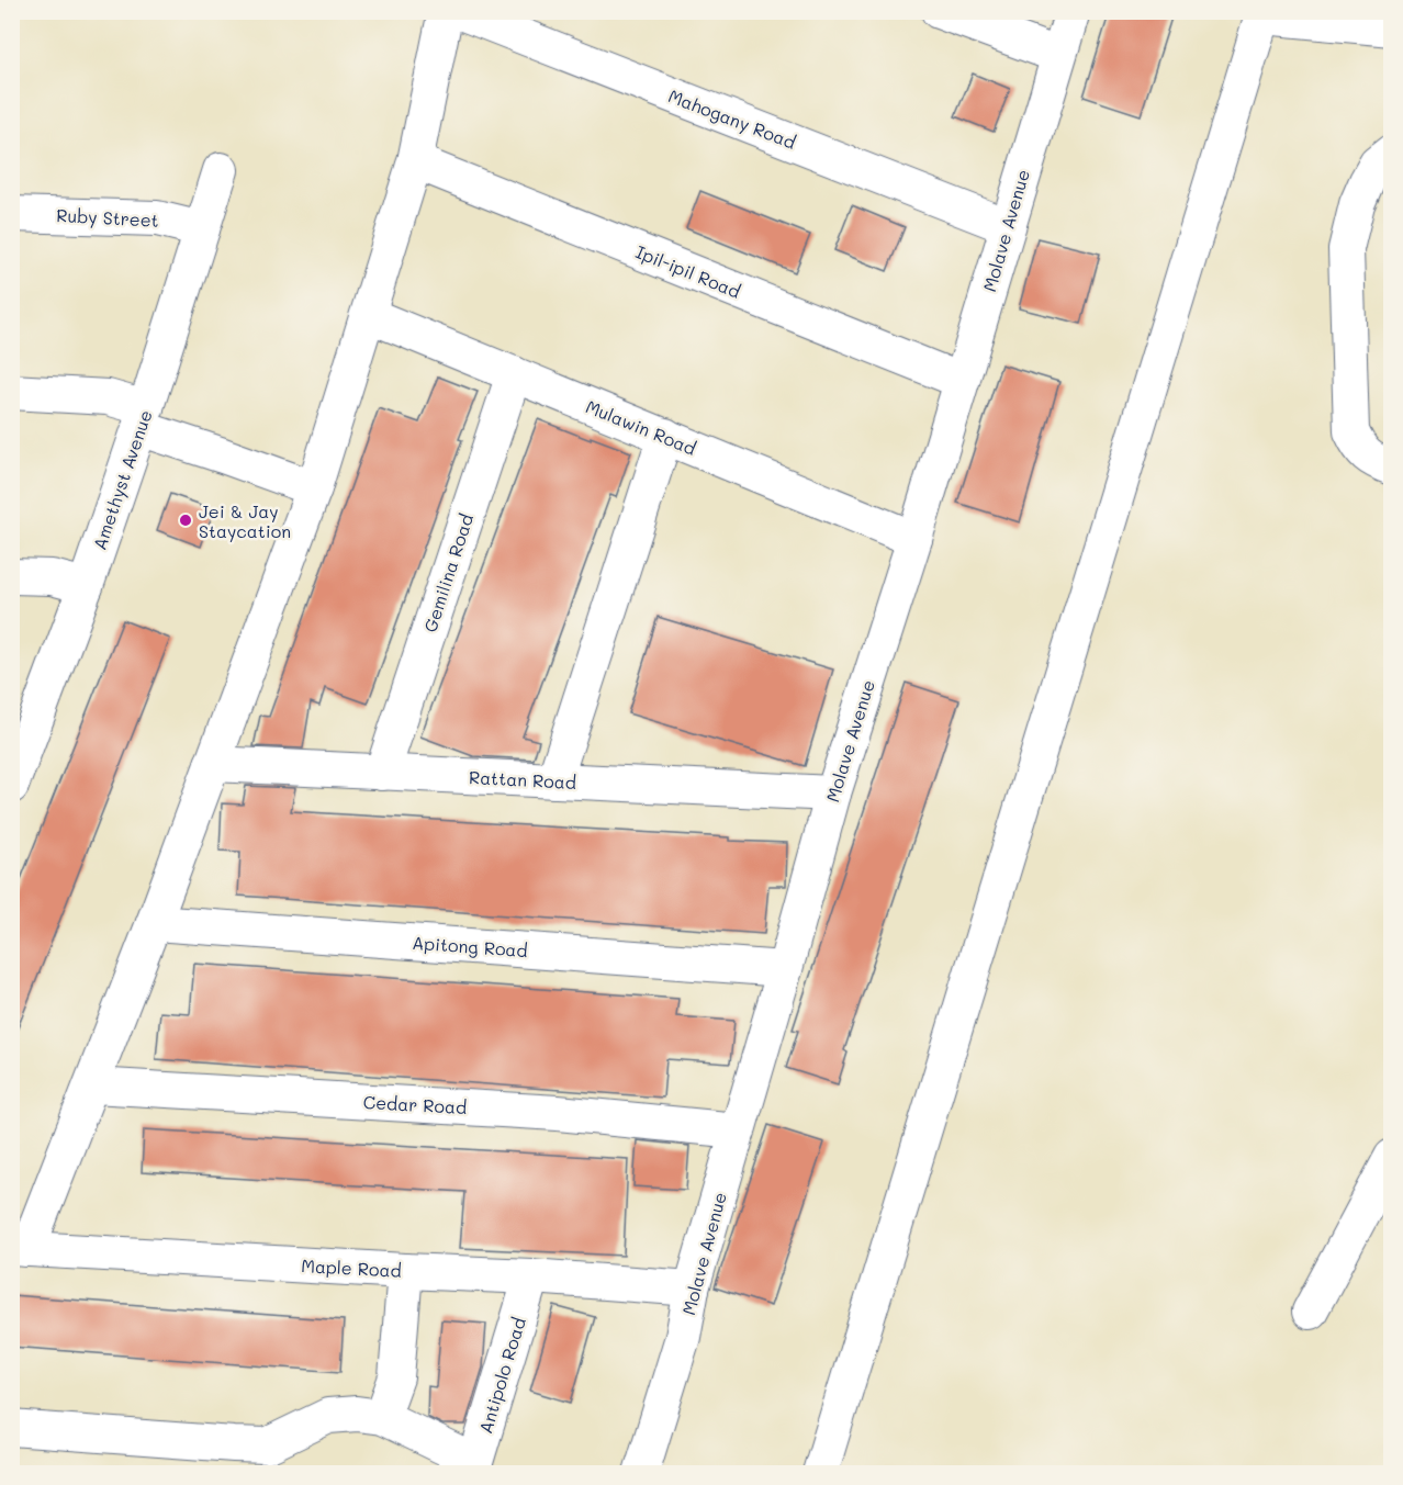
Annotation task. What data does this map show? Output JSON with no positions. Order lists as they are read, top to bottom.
{
  "streets": {
    "street": [
      "Mahogany Road",
      "Ruby Street",
      "Molave Avenue",
      "Ipil-ipil Road",
      "Mulawin Road",
      "Amethyst Avenue",
      "Gemilina Road",
      "Rattan Road",
      "Apitong Road",
      "Cedar Road",
      "Maple Road",
      "Antipolo Road"
    ]
  },
  "crossings": [
    ["Mahogany Road", "Molave Avenue"],
    ["Ruby Street", "Amethyst Avenue"],
    ["Molave Avenue", "Ipil-ipil Road"],
    ["Molave Avenue", "Mulawin Road"],
    ["Molave Avenue", "Rattan Road"],
    ["Molave Avenue", "Apitong Road"],
    ["Molave Avenue", "Cedar Road"],
    ["Molave Avenue", "Maple Road"],
    ["Mulawin Road", "Gemilina Road"],
    ["Gemilina Road", "Rattan Road"],
    ["Maple Road", "Antipolo Road"]
  ],
  "places": ["Jei & Jay Staycation"]
}
